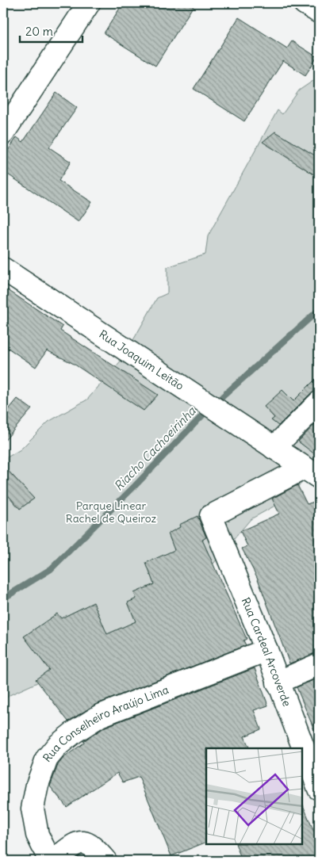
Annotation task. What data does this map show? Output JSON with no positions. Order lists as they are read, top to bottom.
{
  "streets": {
    "street": ["Rua Joaquim Leitão", "Rua Cardeal Arcoverde", "Rua Conselheiro Araújo Lima"]
  },
  "crossings": [
    ["Rua Joaquim Leitão", "Rua Cardeal Arcoverde"],
    ["Rua Cardeal Arcoverde", "Rua Conselheiro Araújo Lima"]
  ],
  "water": ["Riacho Cachoeirinha"],
  "parks": ["Parque Linear Rachel de Queiroz"],
  "scale_bar": "20 m"
}
